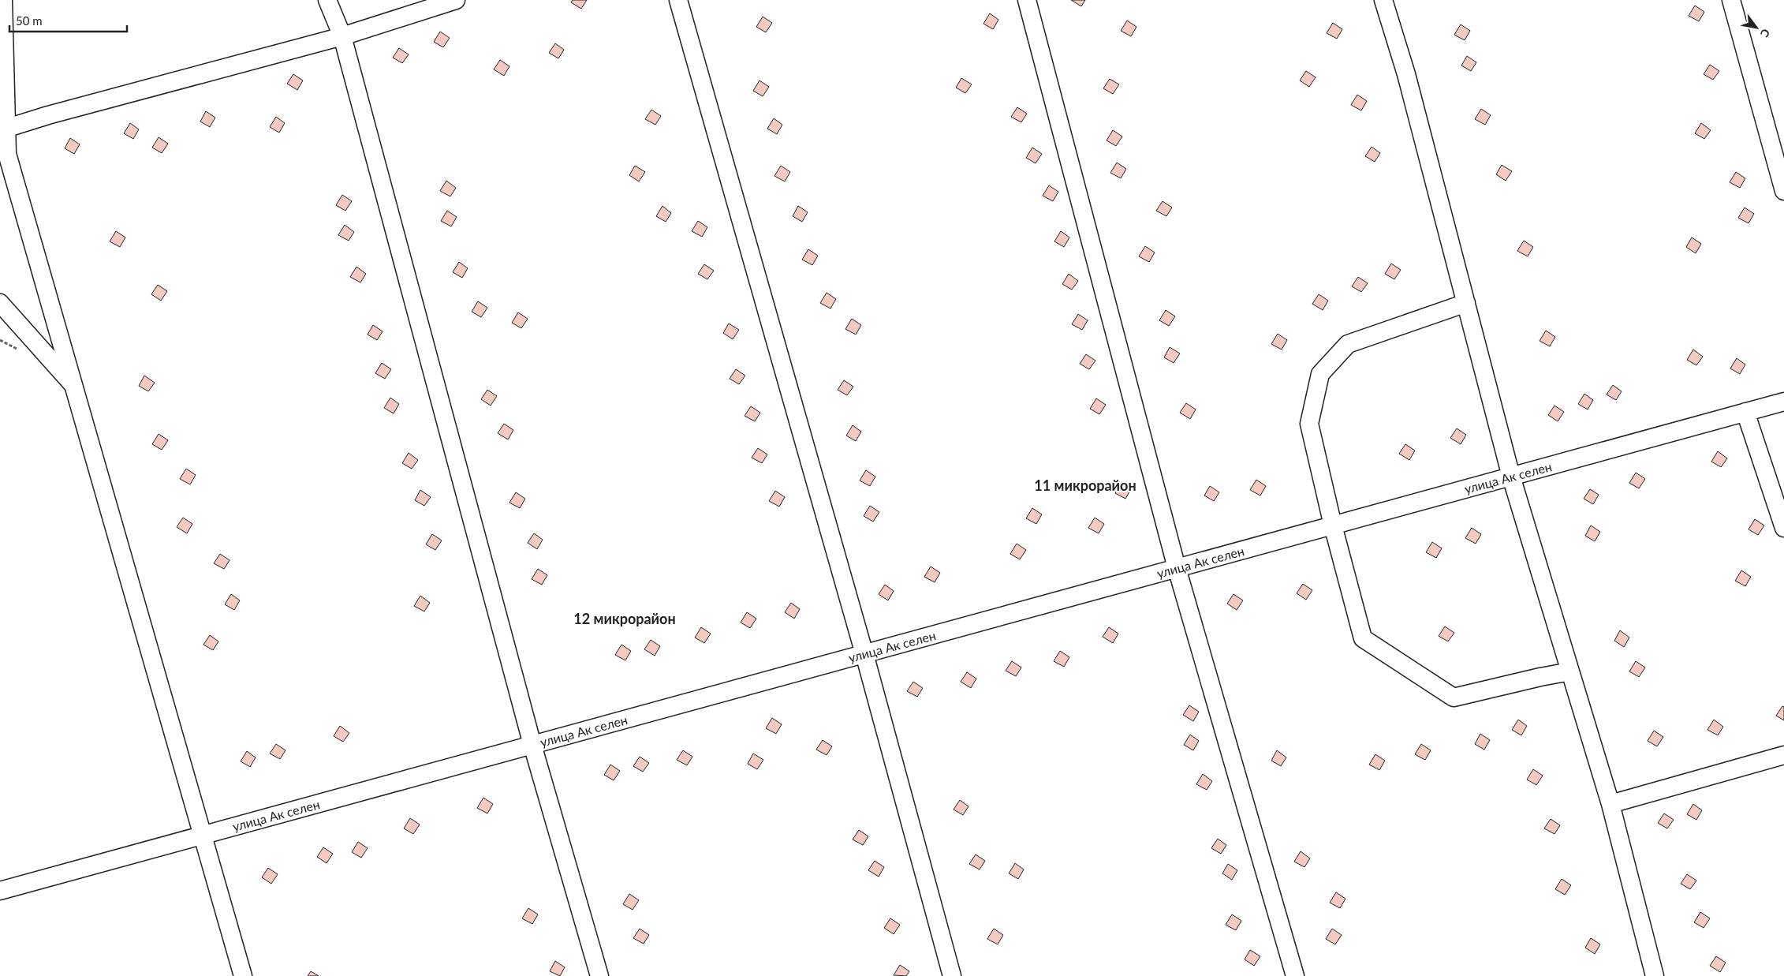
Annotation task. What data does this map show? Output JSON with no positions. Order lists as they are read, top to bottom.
{
  "streets": {
    "street": ["улица Ак селен"]
  },
  "districts": ["11 микрорайон", "12 микрорайон"],
  "scale_bar": "50 m",
  "north": "bottom right"
}
